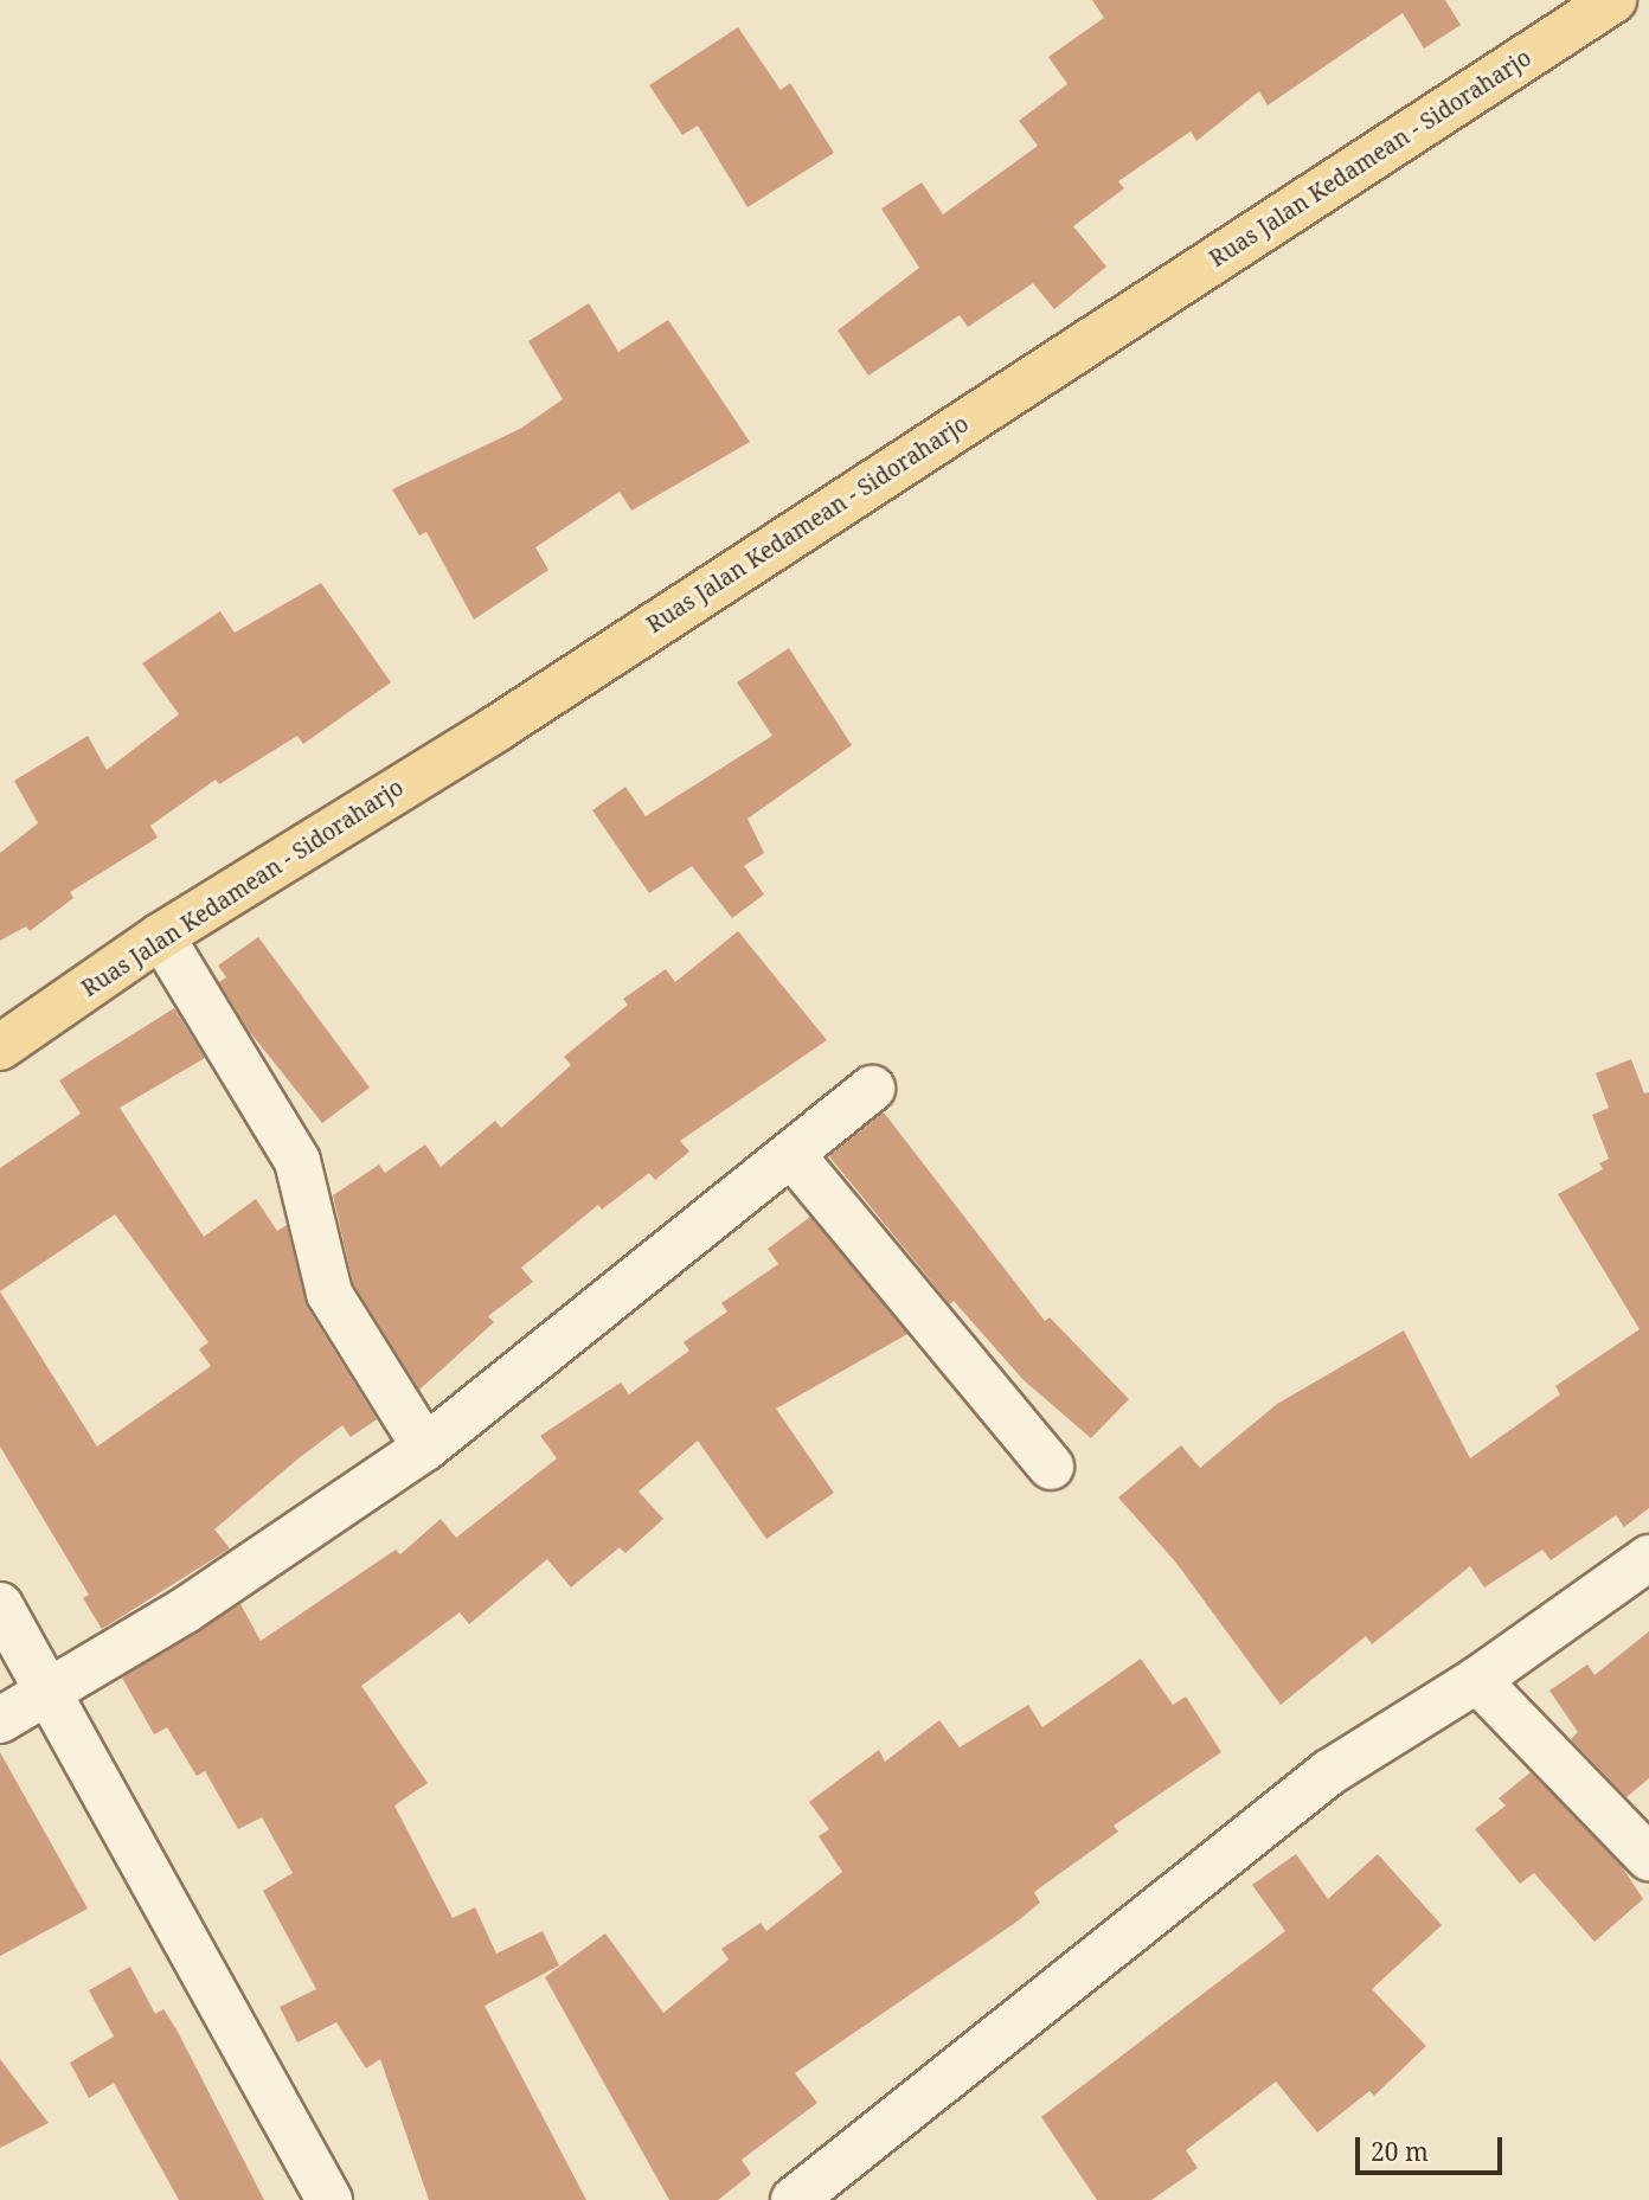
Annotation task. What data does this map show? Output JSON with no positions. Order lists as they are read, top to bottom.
{
  "streets": {
    "main road": ["Ruas Jalan Kedamean - Sidoraharjo"]
  },
  "scale_bar": "20 m"
}
